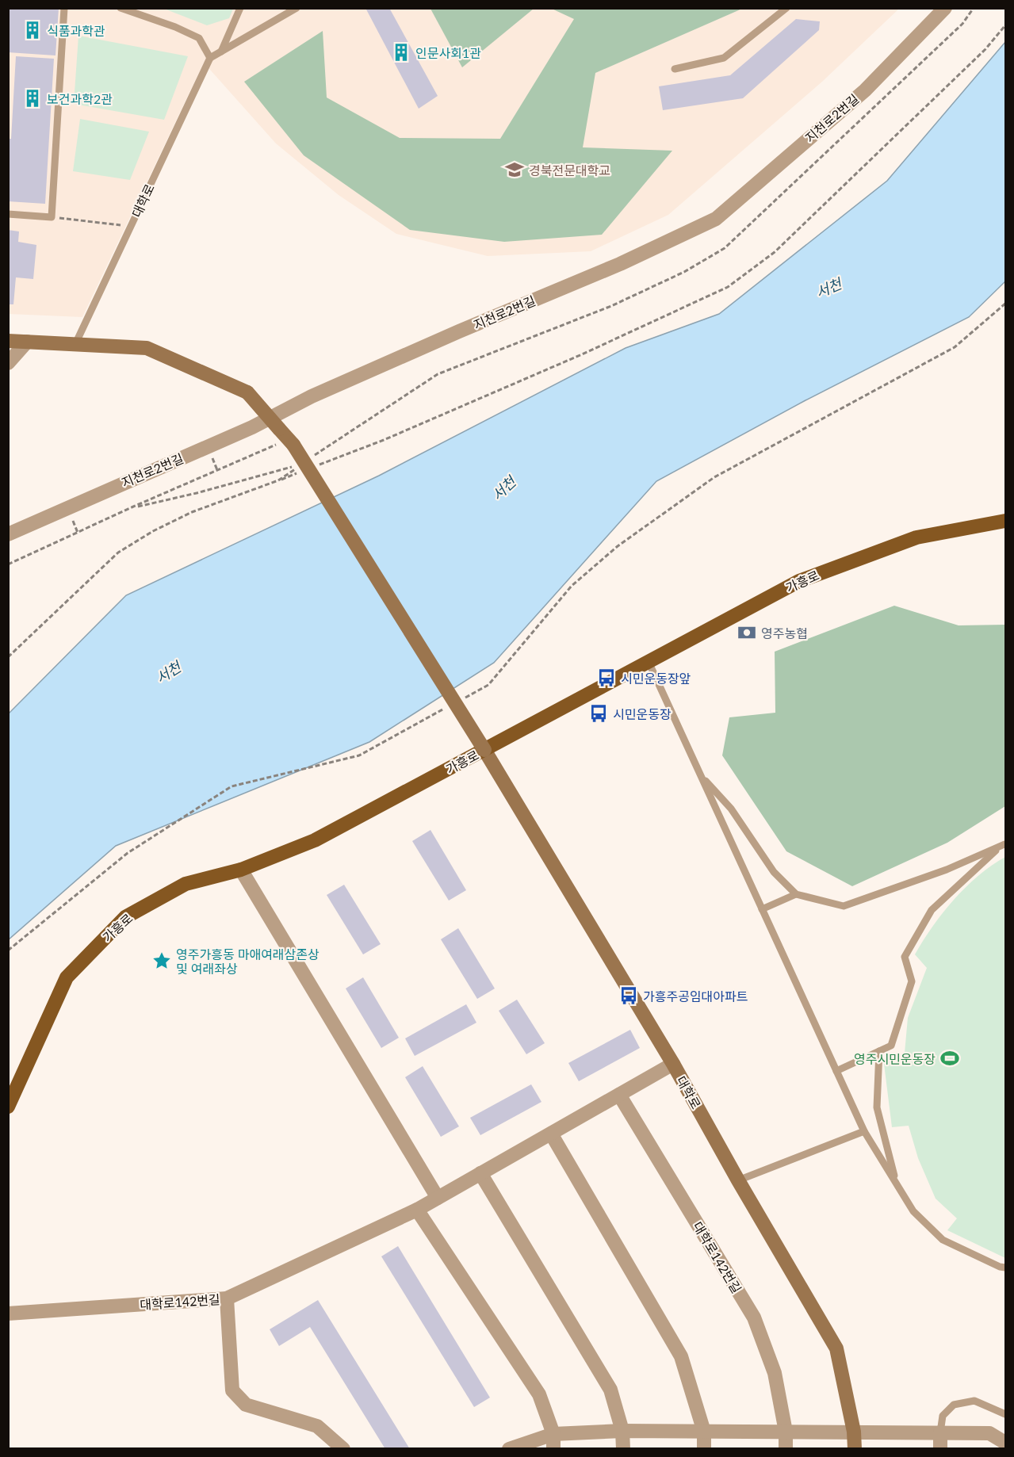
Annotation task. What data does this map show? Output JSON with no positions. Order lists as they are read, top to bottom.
{
  "streets": {
    "main road": ["대학로", "가흥로"],
    "street": ["지천로2번길", "대학로142번길"]
  },
  "crossings": [
    ["대학로", "가흥로"],
    ["대학로", "대학로142번길"]
  ],
  "water": ["서천"],
  "places": {
    "building": ["식품과학관", "인문사회1관", "보건과학2관"],
    "school or university": ["경북전문대학교"],
    "bank": ["영주농협"],
    "bus stop": ["시민운동장앞", "시민운동장", "가흥주공임대아파트"],
    "place": ["영주가흥동 마애여래삼존상 및 여래좌상"],
    "sports": ["영주시민운동장"]
  }
}
